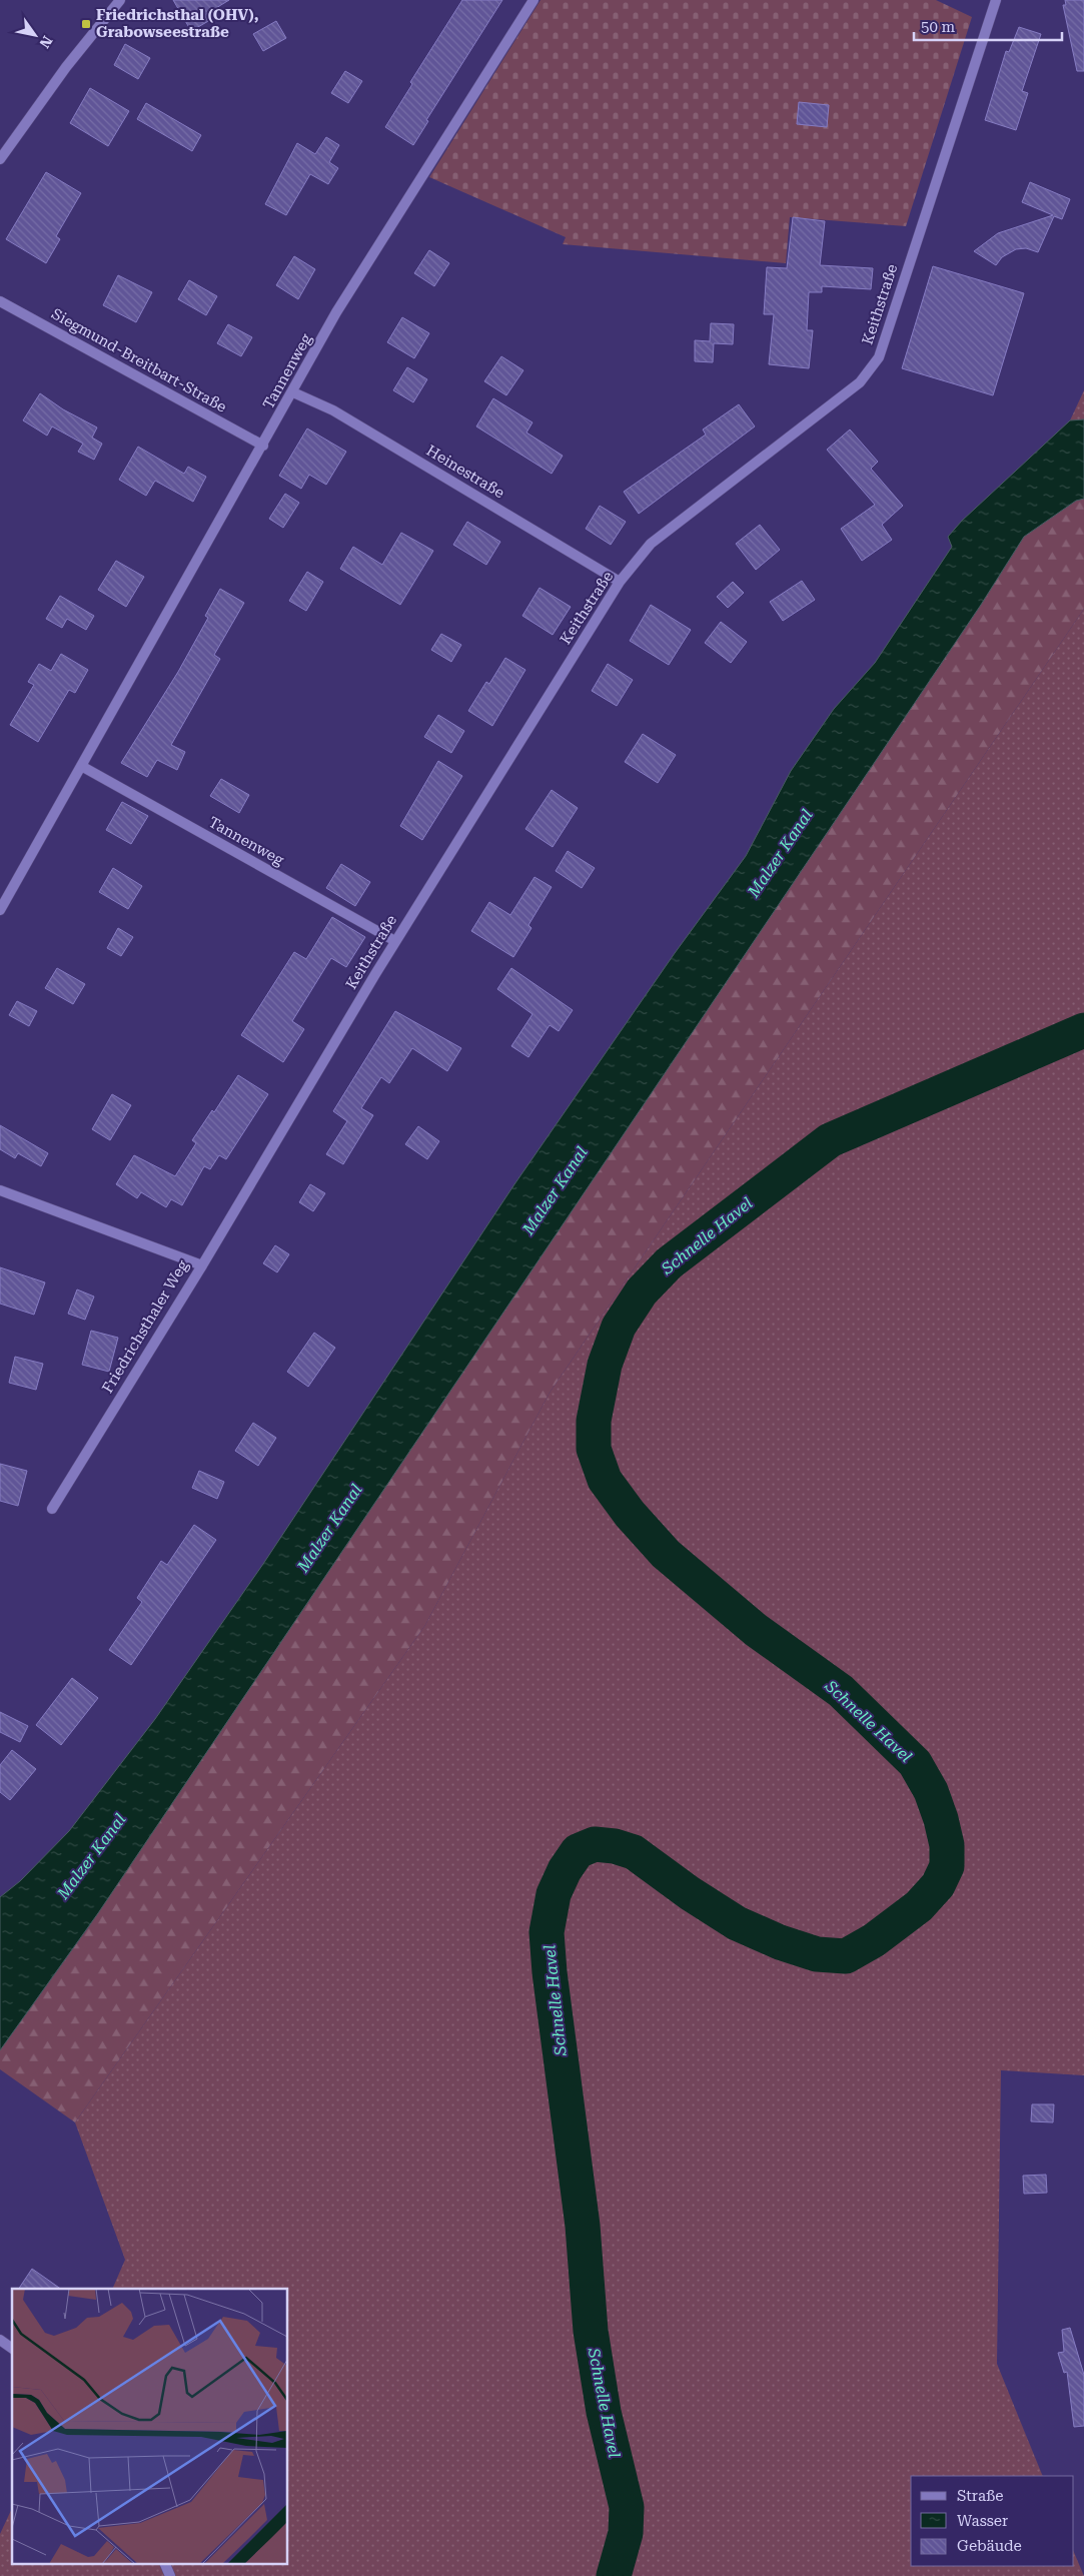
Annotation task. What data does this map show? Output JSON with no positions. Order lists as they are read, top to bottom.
{
  "streets": {
    "street": [
      "Keithstraße",
      "Siegmund-Breitbart-Straße",
      "Tannenweg",
      "Heinestraße",
      "Friedrichsthaler Weg"
    ]
  },
  "crossings": [
    ["Keithstraße", "Tannenweg"],
    ["Keithstraße", "Heinestraße"],
    ["Keithstraße", "Friedrichsthaler Weg"],
    ["Siegmund-Breitbart-Straße", "Tannenweg"],
    ["Tannenweg", "Heinestraße"]
  ],
  "water": ["Malzer Kanal", "Schnelle Havel"],
  "places": {
    "transit": ["Friedrichsthal (OHV), Grabowseestraße"]
  },
  "legend": ["Straße", "Wasser", "Gebäude"],
  "scale_bar": "50 m",
  "north": "bottom right"
}
